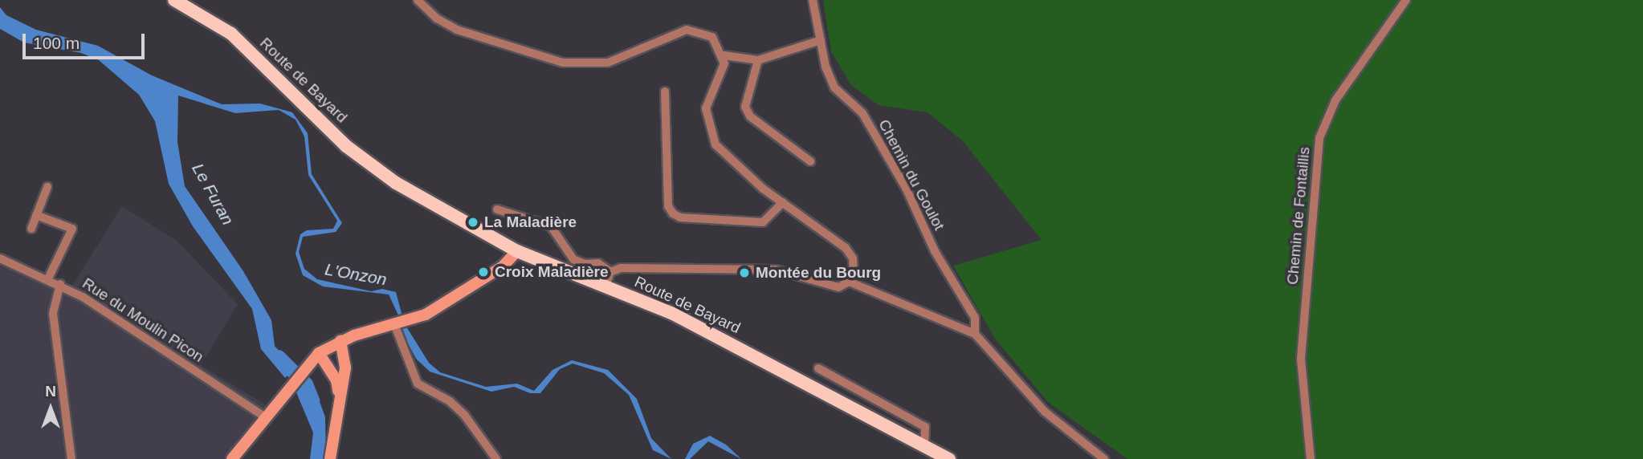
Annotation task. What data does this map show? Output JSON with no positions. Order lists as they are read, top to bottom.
{
  "streets": {
    "main road": ["Route de Bayard"],
    "street": ["Chemin du Goulot", "Chemin de Fontaillis", "Rue du Moulin Picon"]
  },
  "water": ["Le Furan", "L'Onzon"],
  "places": ["La Maladière", "Croix Maladière", "Montée du Bourg"],
  "scale_bar": "100 m",
  "north": "top"
}
